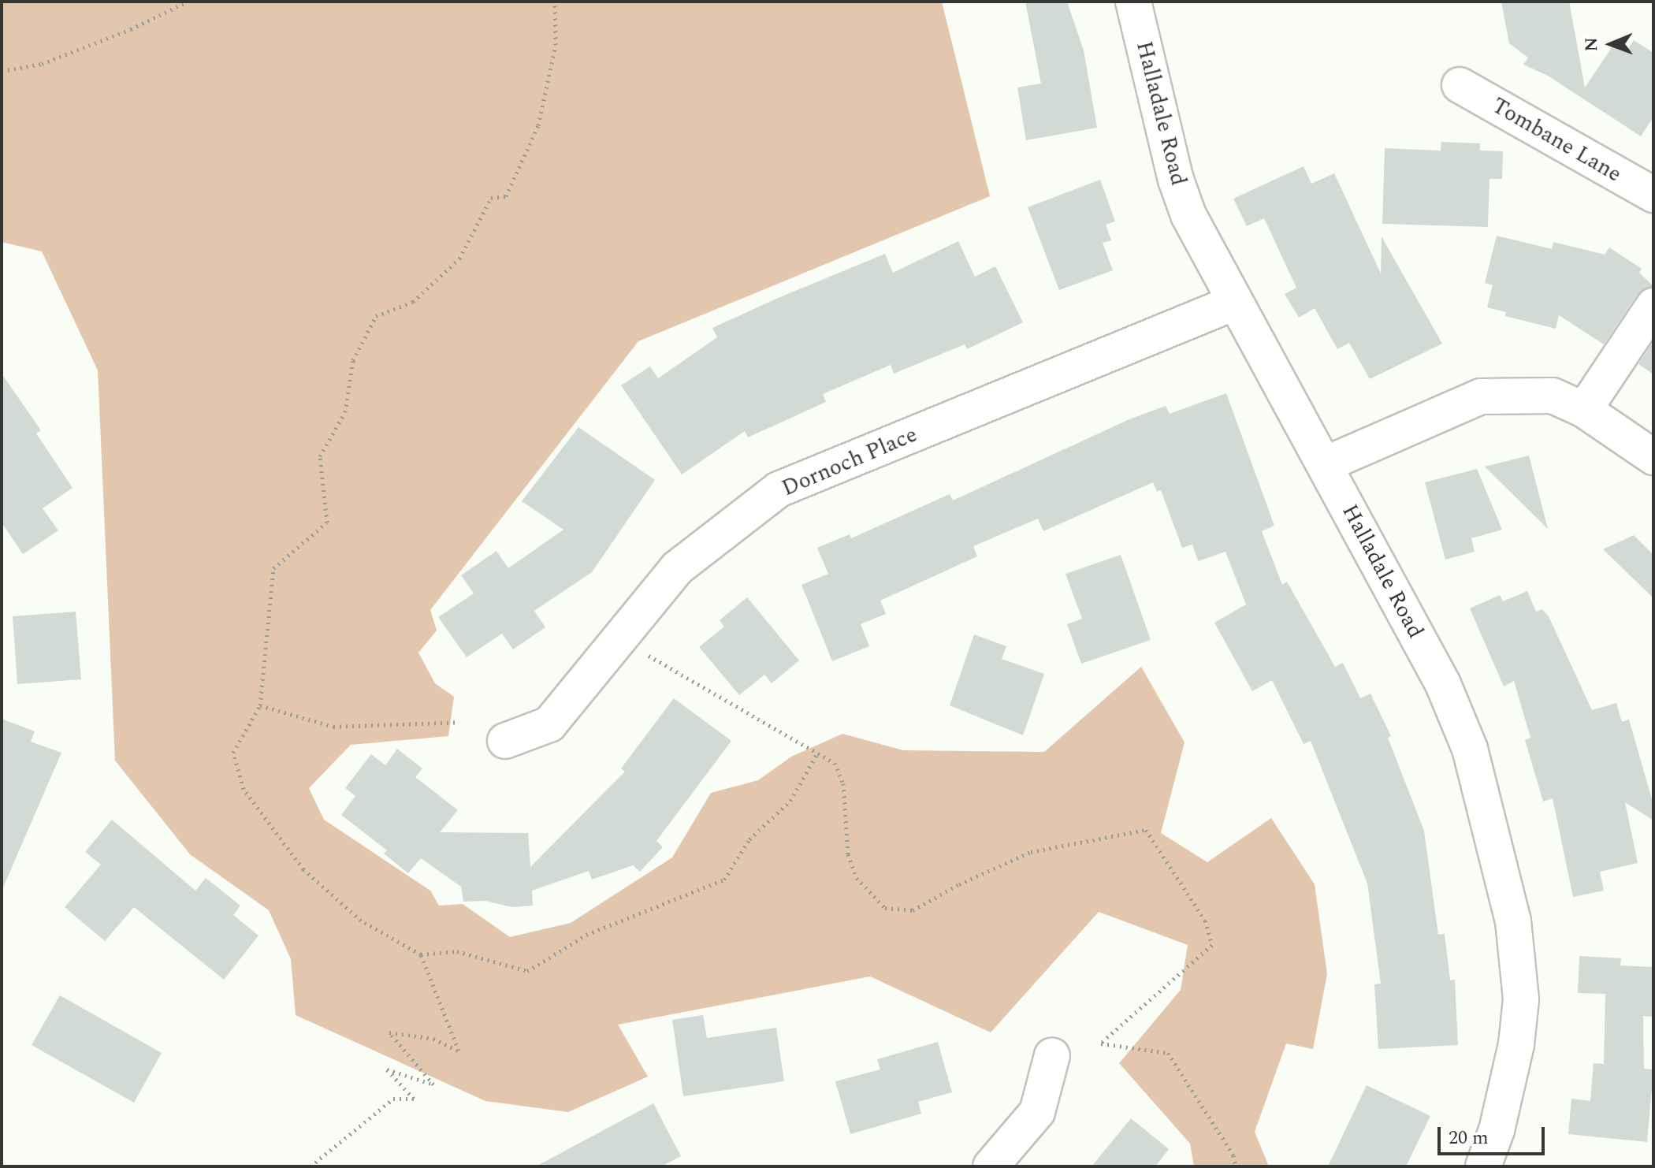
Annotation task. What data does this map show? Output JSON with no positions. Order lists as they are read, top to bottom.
{
  "streets": {
    "street": ["Halladale Road", "Tombane Lane", "Dornoch Place"]
  },
  "crossings": [
    ["Halladale Road", "Dornoch Place"]
  ],
  "scale_bar": "20 m",
  "north": "left"
}
